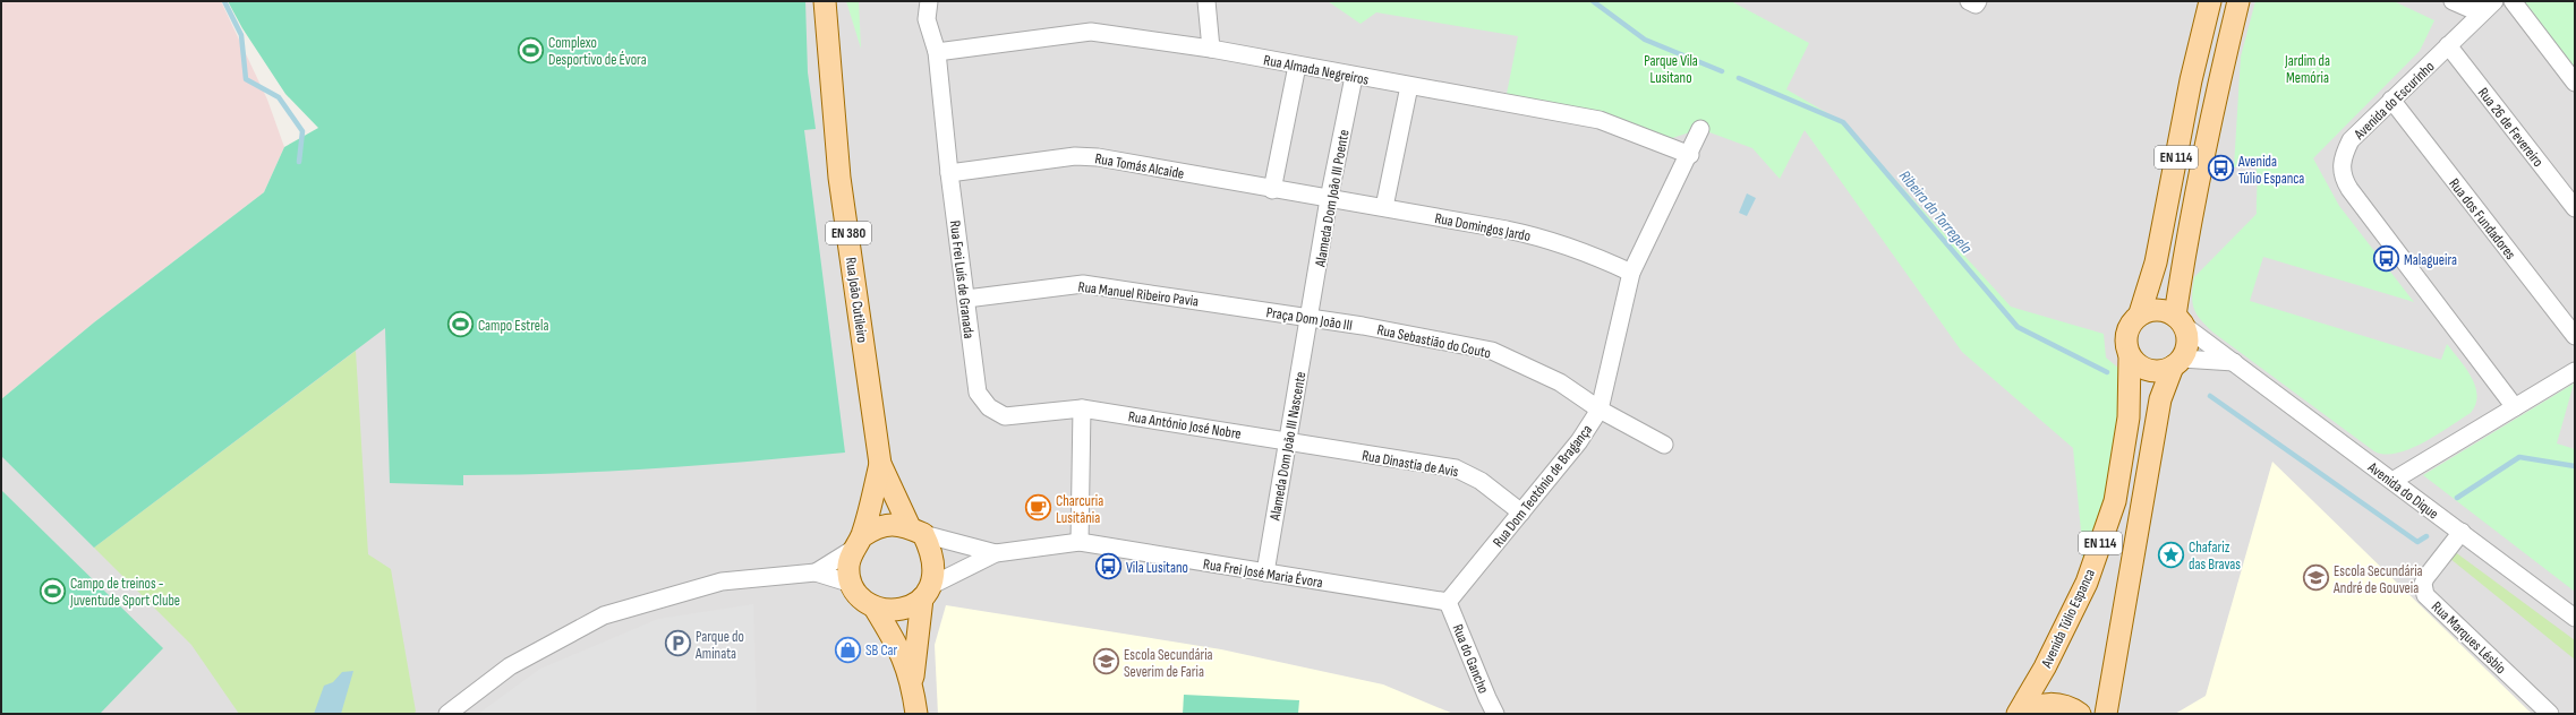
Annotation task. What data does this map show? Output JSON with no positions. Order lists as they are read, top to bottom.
{
  "streets": {
    "main road": [
      "EN 114",
      "EN 380",
      "Rua João Cutileiro",
      "Avenida Túlio Espanca"
    ],
    "street": [
      "Rua Almada Negreiros",
      "Avenida do Escurinho",
      "Rua 26 de Fevereiro",
      "Rua Tomás Alcaide",
      "Alameda Dom João III Poente",
      "Rua dos Fundadores",
      "Rua Domingos Jardo",
      "Rua Frei Luís de Granada",
      "Rua Manuel Ribeiro Pavia",
      "Praça Dom João III",
      "Rua Sebastião do Couto",
      "Rua António José Nobre",
      "Alameda Dom João III Nascente",
      "Rua Dinastia de Avis",
      "Rua Dom Teotónio de Bragança",
      "Avenida do Dique",
      "Rua Frei José Maria Évora",
      "Rua Marques Lésbio",
      "Rua do Gancho"
    ]
  },
  "crossings": [
    ["Rua Almada Negreiros", "Alameda Dom João III Poente"],
    ["Rua Almada Negreiros", "Rua Frei Luís de Granada"],
    ["Rua Almada Negreiros", "Rua Dom Teotónio de Bragança"],
    ["Avenida do Escurinho", "Rua 26 de Fevereiro"],
    ["Avenida do Escurinho", "Rua dos Fundadores"],
    ["EN 114", "Avenida do Dique"],
    ["EN 114", "Avenida Túlio Espanca"],
    ["Rua Tomás Alcaide", "Alameda Dom João III Poente"],
    ["Rua Tomás Alcaide", "Rua Domingos Jardo"],
    ["Rua Tomás Alcaide", "Rua Frei Luís de Granada"],
    ["Alameda Dom João III Poente", "Rua Domingos Jardo"],
    ["Alameda Dom João III Poente", "Praça Dom João III"],
    ["Alameda Dom João III Poente", "Alameda Dom João III Nascente"],
    ["Rua Domingos Jardo", "Rua Dom Teotónio de Bragança"],
    ["Rua Frei Luís de Granada", "Rua Manuel Ribeiro Pavia"],
    ["Rua Frei Luís de Granada", "Rua António José Nobre"],
    ["Rua Manuel Ribeiro Pavia", "Praça Dom João III"],
    ["Rua João Cutileiro", "Rua Frei José Maria Évora"],
    ["Praça Dom João III", "Rua Sebastião do Couto"],
    ["Praça Dom João III", "Alameda Dom João III Nascente"],
    ["Rua Sebastião do Couto", "Rua Dom Teotónio de Bragança"],
    ["Rua António José Nobre", "Alameda Dom João III Nascente"],
    ["Rua António José Nobre", "Rua Dinastia de Avis"],
    ["Alameda Dom João III Nascente", "Rua Dinastia de Avis"],
    ["Alameda Dom João III Nascente", "Rua Frei José Maria Évora"],
    ["Rua Dinastia de Avis", "Rua Dom Teotónio de Bragança"],
    ["Rua Dom Teotónio de Bragança", "Rua Frei José Maria Évora"],
    ["Rua Dom Teotónio de Bragança", "Rua do Gancho"],
    ["Avenida do Dique", "Avenida Túlio Espanca"],
    ["Avenida do Dique", "Rua Marques Lésbio"],
    ["Rua Frei José Maria Évora", "Rua do Gancho"]
  ],
  "water": ["Ribeira da Torregela"],
  "parks": ["Parque Vila Lusitano", "Jardim da Memória"],
  "places": {
    "sports": ["Complexo Desportivo de Évora", "Campo Estrela", "Campo de treinos - Juventude Sport Clube"],
    "bus stop": ["Avenida Túlio Espanca", "Malagueira", "Vila Lusitano"],
    "cafe": ["Charcuria Lusitânia"],
    "place": ["Chafariz das Bravas"],
    "school or university": ["Escola Secundária André de Gouveia", "Escola Secundária Severim de Faria"],
    "parking": ["Parque do Aminata"],
    "shop": ["SB Car"]
  }
}
